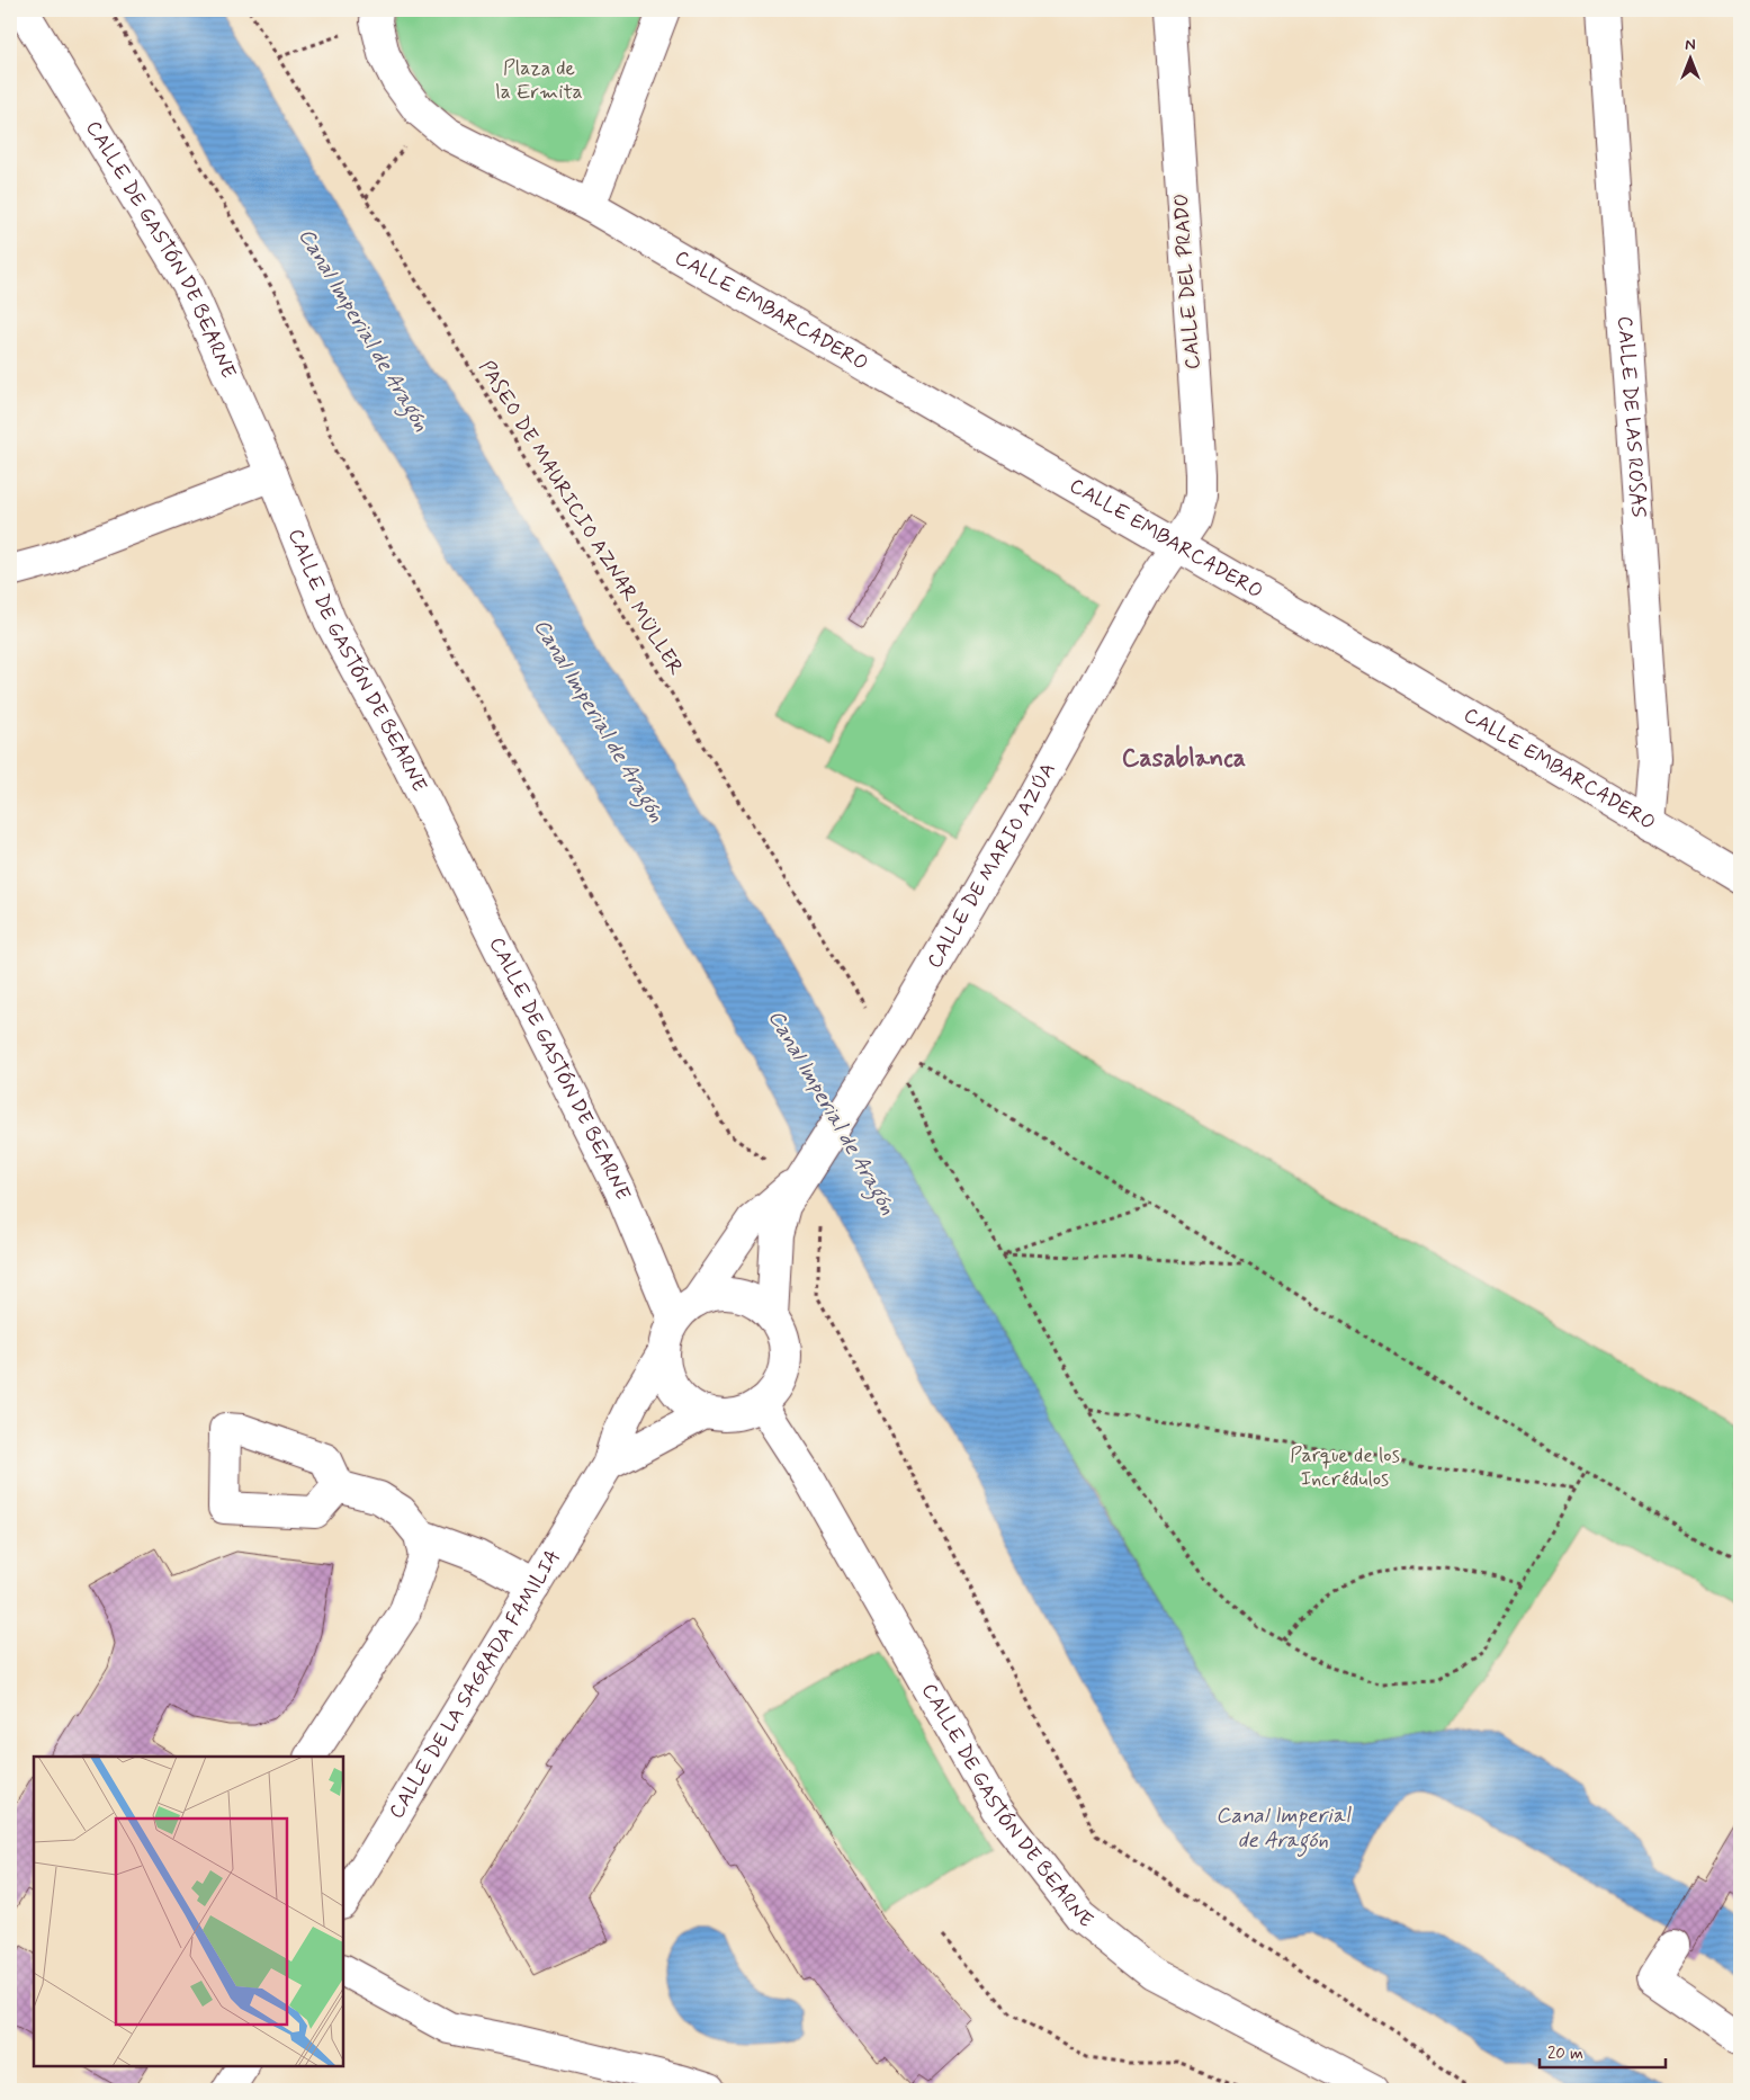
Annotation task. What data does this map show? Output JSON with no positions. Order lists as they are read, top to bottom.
{
  "streets": {
    "street": [
      "CALLE DE GASTÓN DE BEARNE",
      "CALLE DEL PRADO",
      "CALLE EMBARCADERO",
      "CALLE DE LAS ROSAS",
      "CALLE DE MARIO AZÚA",
      "CALLE DE LA SAGRADA FAMILIA"
    ],
    "path": ["PASEO DE MAURICIO AZNAR MÜLLER"]
  },
  "crossings": [
    ["CALLE DE GASTÓN DE BEARNE", "CALLE DE MARIO AZÚA"],
    ["CALLE DE GASTÓN DE BEARNE", "CALLE DE LA SAGRADA FAMILIA"],
    ["CALLE DEL PRADO", "CALLE EMBARCADERO"],
    ["CALLE DEL PRADO", "CALLE DE MARIO AZÚA"],
    ["CALLE EMBARCADERO", "CALLE DE LAS ROSAS"],
    ["CALLE EMBARCADERO", "CALLE DE MARIO AZÚA"],
    ["PASEO DE MAURICIO AZNAR MÜLLER", "CALLE DE MARIO AZÚA"],
    ["CALLE DE MARIO AZÚA", "CALLE DE LA SAGRADA FAMILIA"]
  ],
  "districts": ["Casablanca"],
  "water": ["Canal Imperial de Aragón"],
  "parks": ["Plaza de la Ermita", "Parque de los Incrédulos"],
  "scale_bar": "20 m",
  "north": "top"
}
